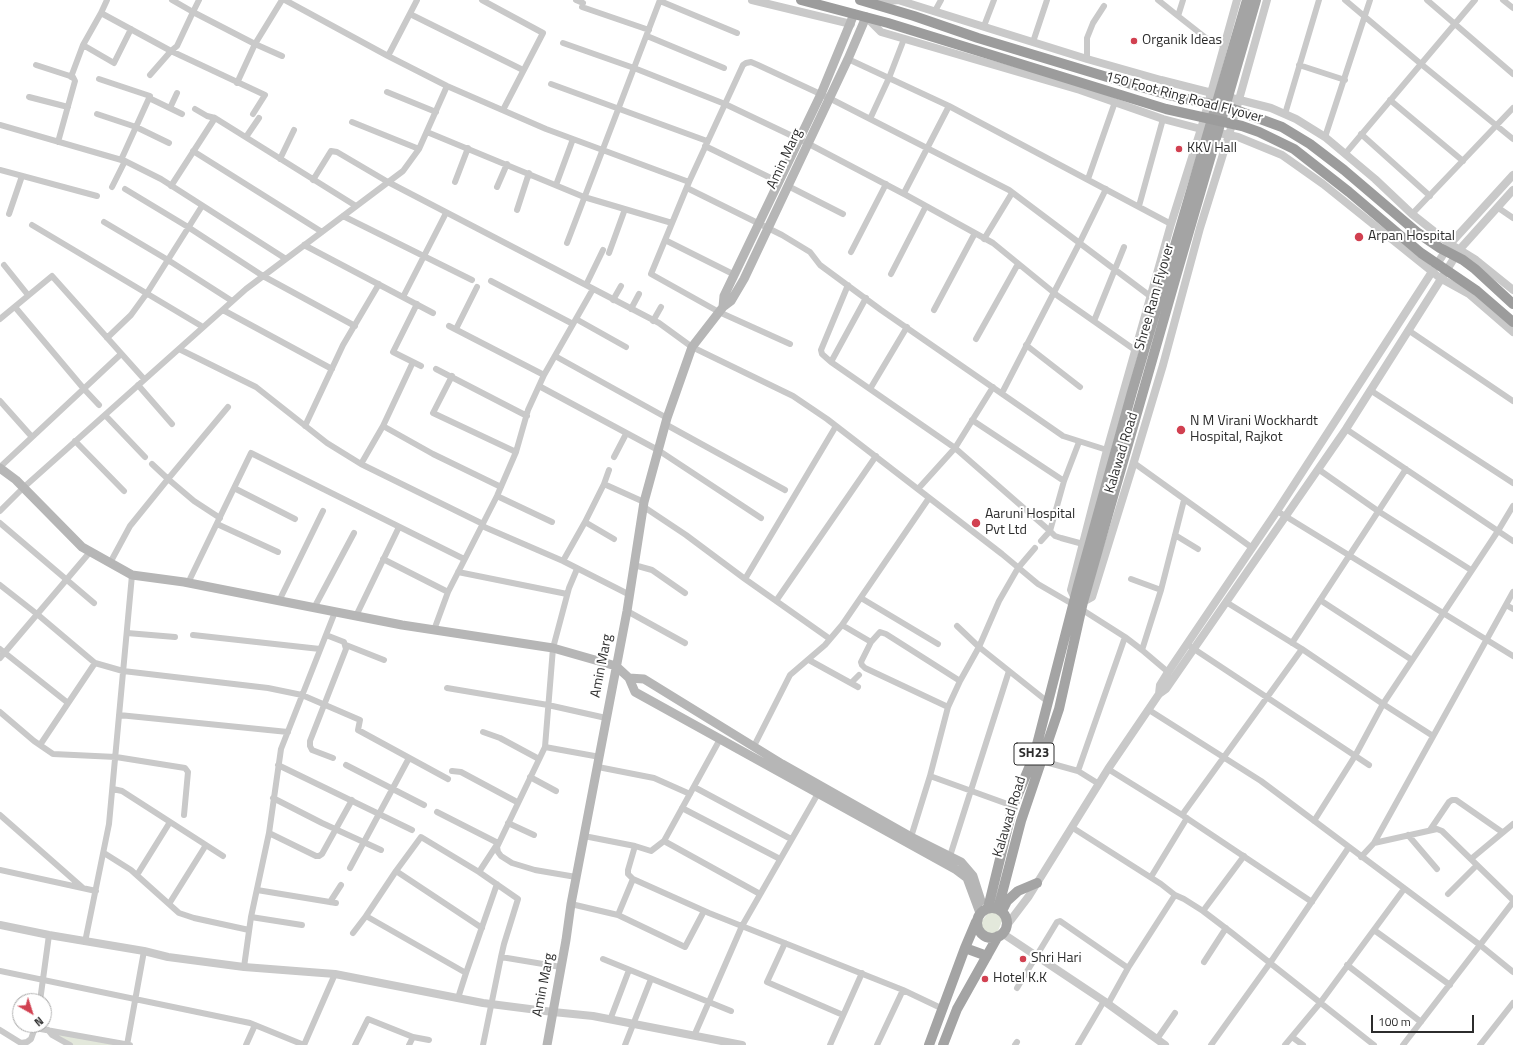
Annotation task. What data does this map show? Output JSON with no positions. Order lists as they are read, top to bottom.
{
  "streets": {
    "highway": ["150 Foot Ring Road Flyover"],
    "main road": [
      "Amin Marg",
      "Shree Ram Flyover",
      "Kalawad Road",
      "SH23"
    ]
  },
  "crossings": [
    ["150 Foot Ring Road Flyover", "Amin Marg"],
    ["Shree Ram Flyover", "Kalawad Road"]
  ],
  "places": [
    "Organik Ideas",
    "KKV Hall",
    "Arpan Hospital",
    "N M Virani Wockhardt Hospital, Rajkot",
    "Aaruni Hospital Pvt Ltd",
    "Shri Hari",
    "Hotel K.K"
  ],
  "scale_bar": "100 m",
  "north": "bottom right"
}
